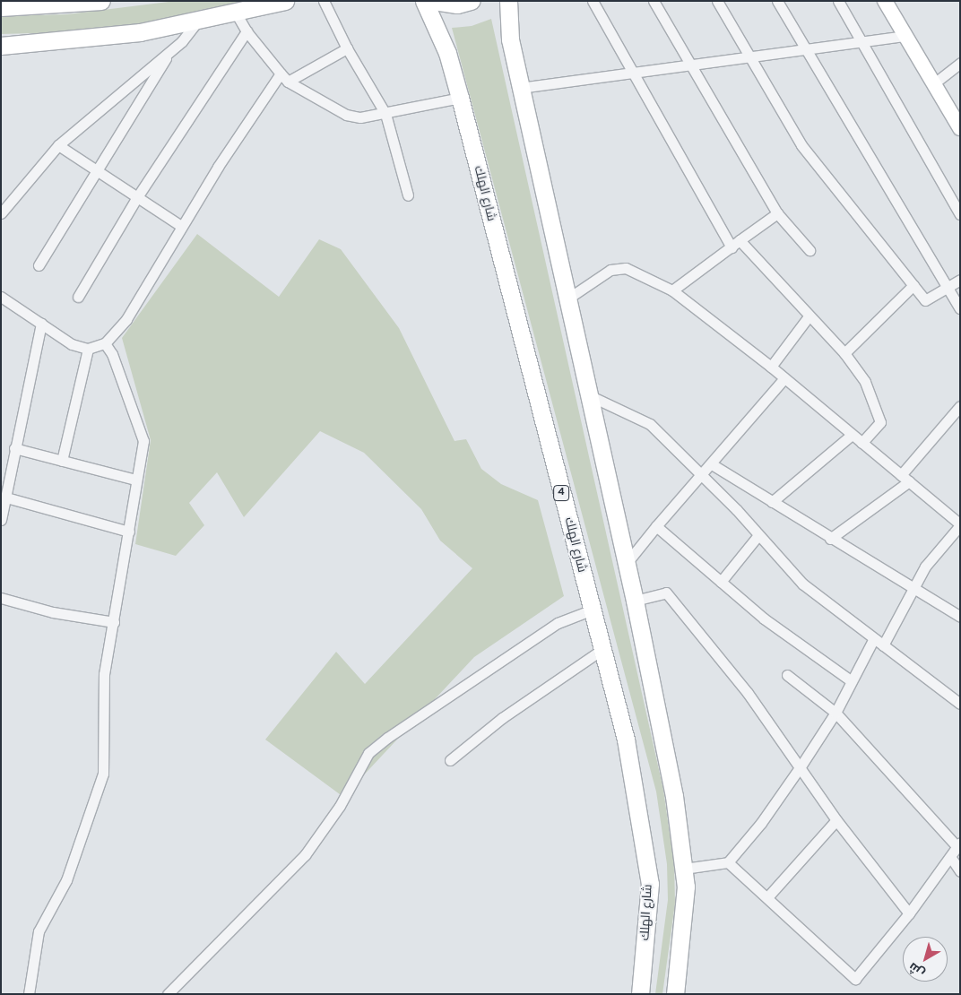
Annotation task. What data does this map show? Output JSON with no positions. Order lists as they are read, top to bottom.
{
  "streets": {
    "main road": ["شارع الهلك", "4"]
  },
  "north": "bottom left"
}
